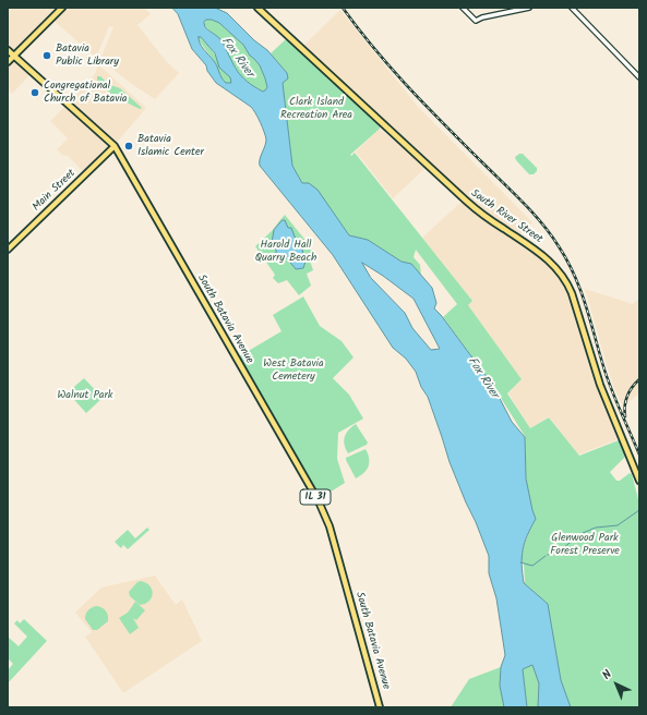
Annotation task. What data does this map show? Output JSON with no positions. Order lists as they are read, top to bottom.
{
  "streets": {
    "main road": [
      "Main Street",
      "South River Street",
      "South Batavia Avenue",
      "IL 31"
    ]
  },
  "crossings": [
    ["Main Street", "South Batavia Avenue"],
    ["South Batavia Avenue", "IL 31"]
  ],
  "water": ["Fox River"],
  "parks": [
    "Clark Island Recreation Area",
    "Harold Hall Quarry Beach",
    "West Batavia Cemetery",
    "Walnut Park",
    "Glenwood Park Forest Preserve"
  ],
  "places": ["Batavia Public Library", "Congregational Church of Batavia", "Batavia Islamic Center"],
  "north": "top left"
}
